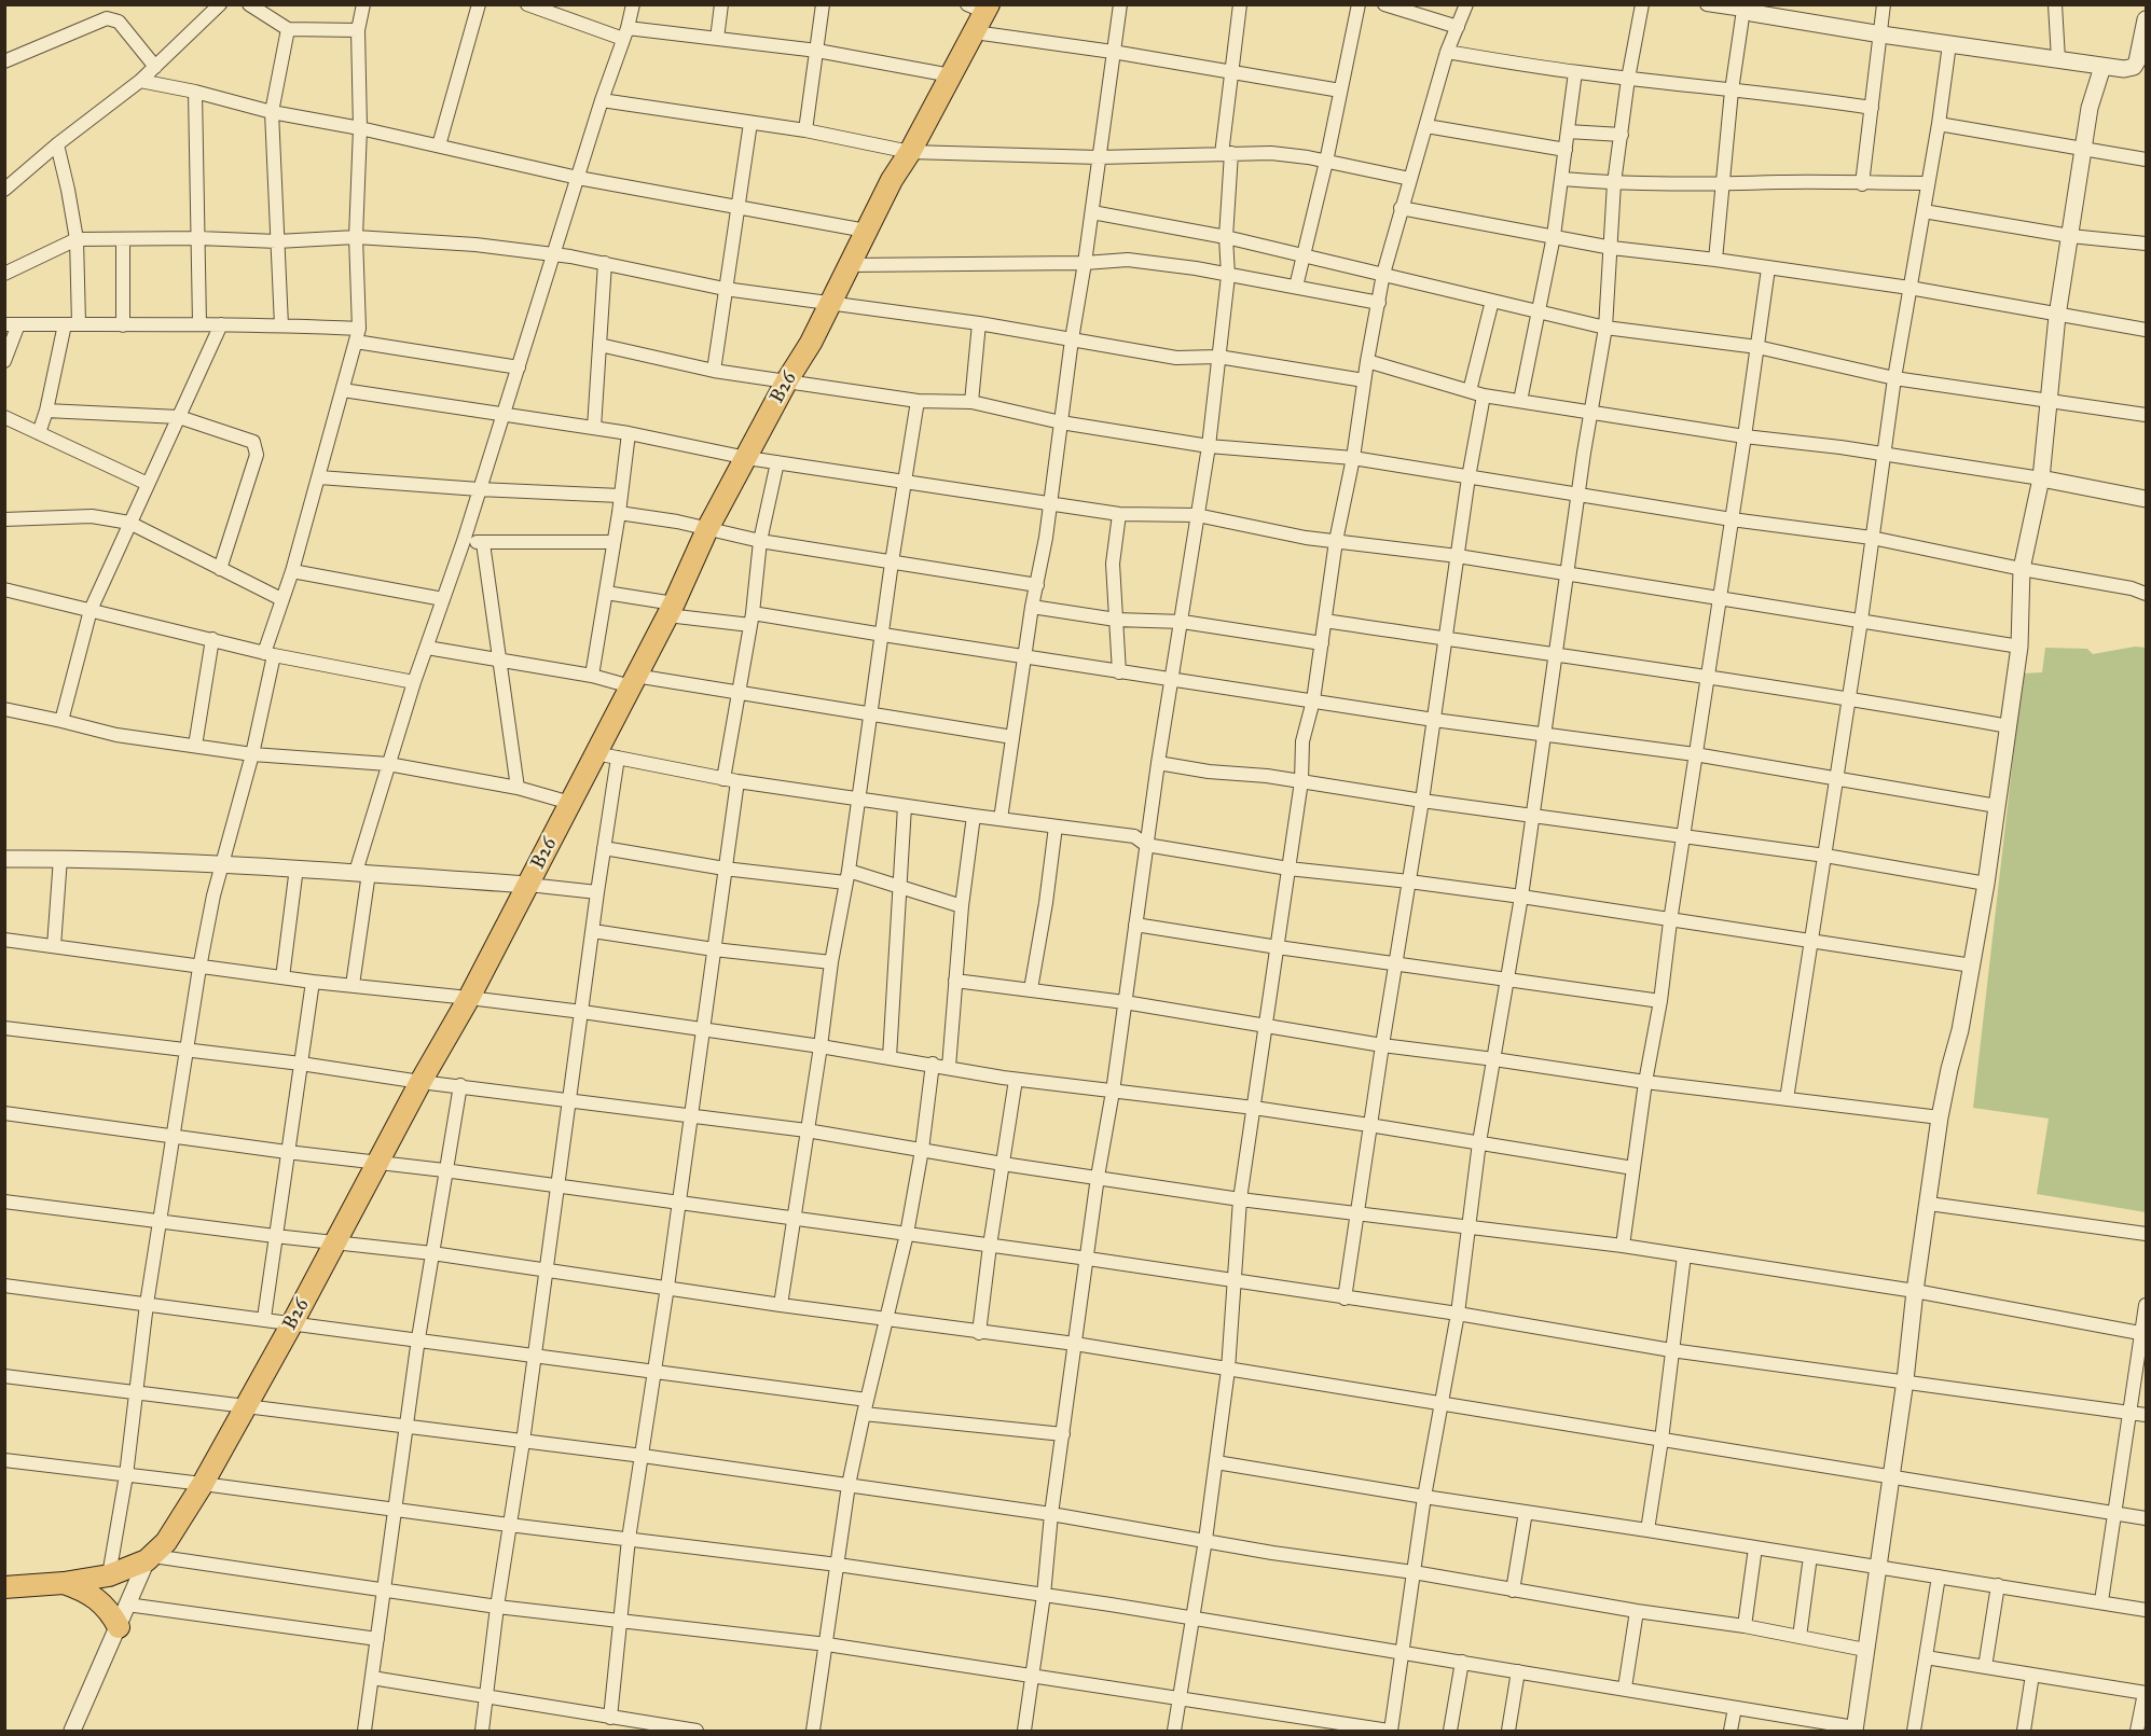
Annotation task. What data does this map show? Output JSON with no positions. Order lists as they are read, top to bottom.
{
  "streets": {
    "highway": ["B26"]
  }
}
